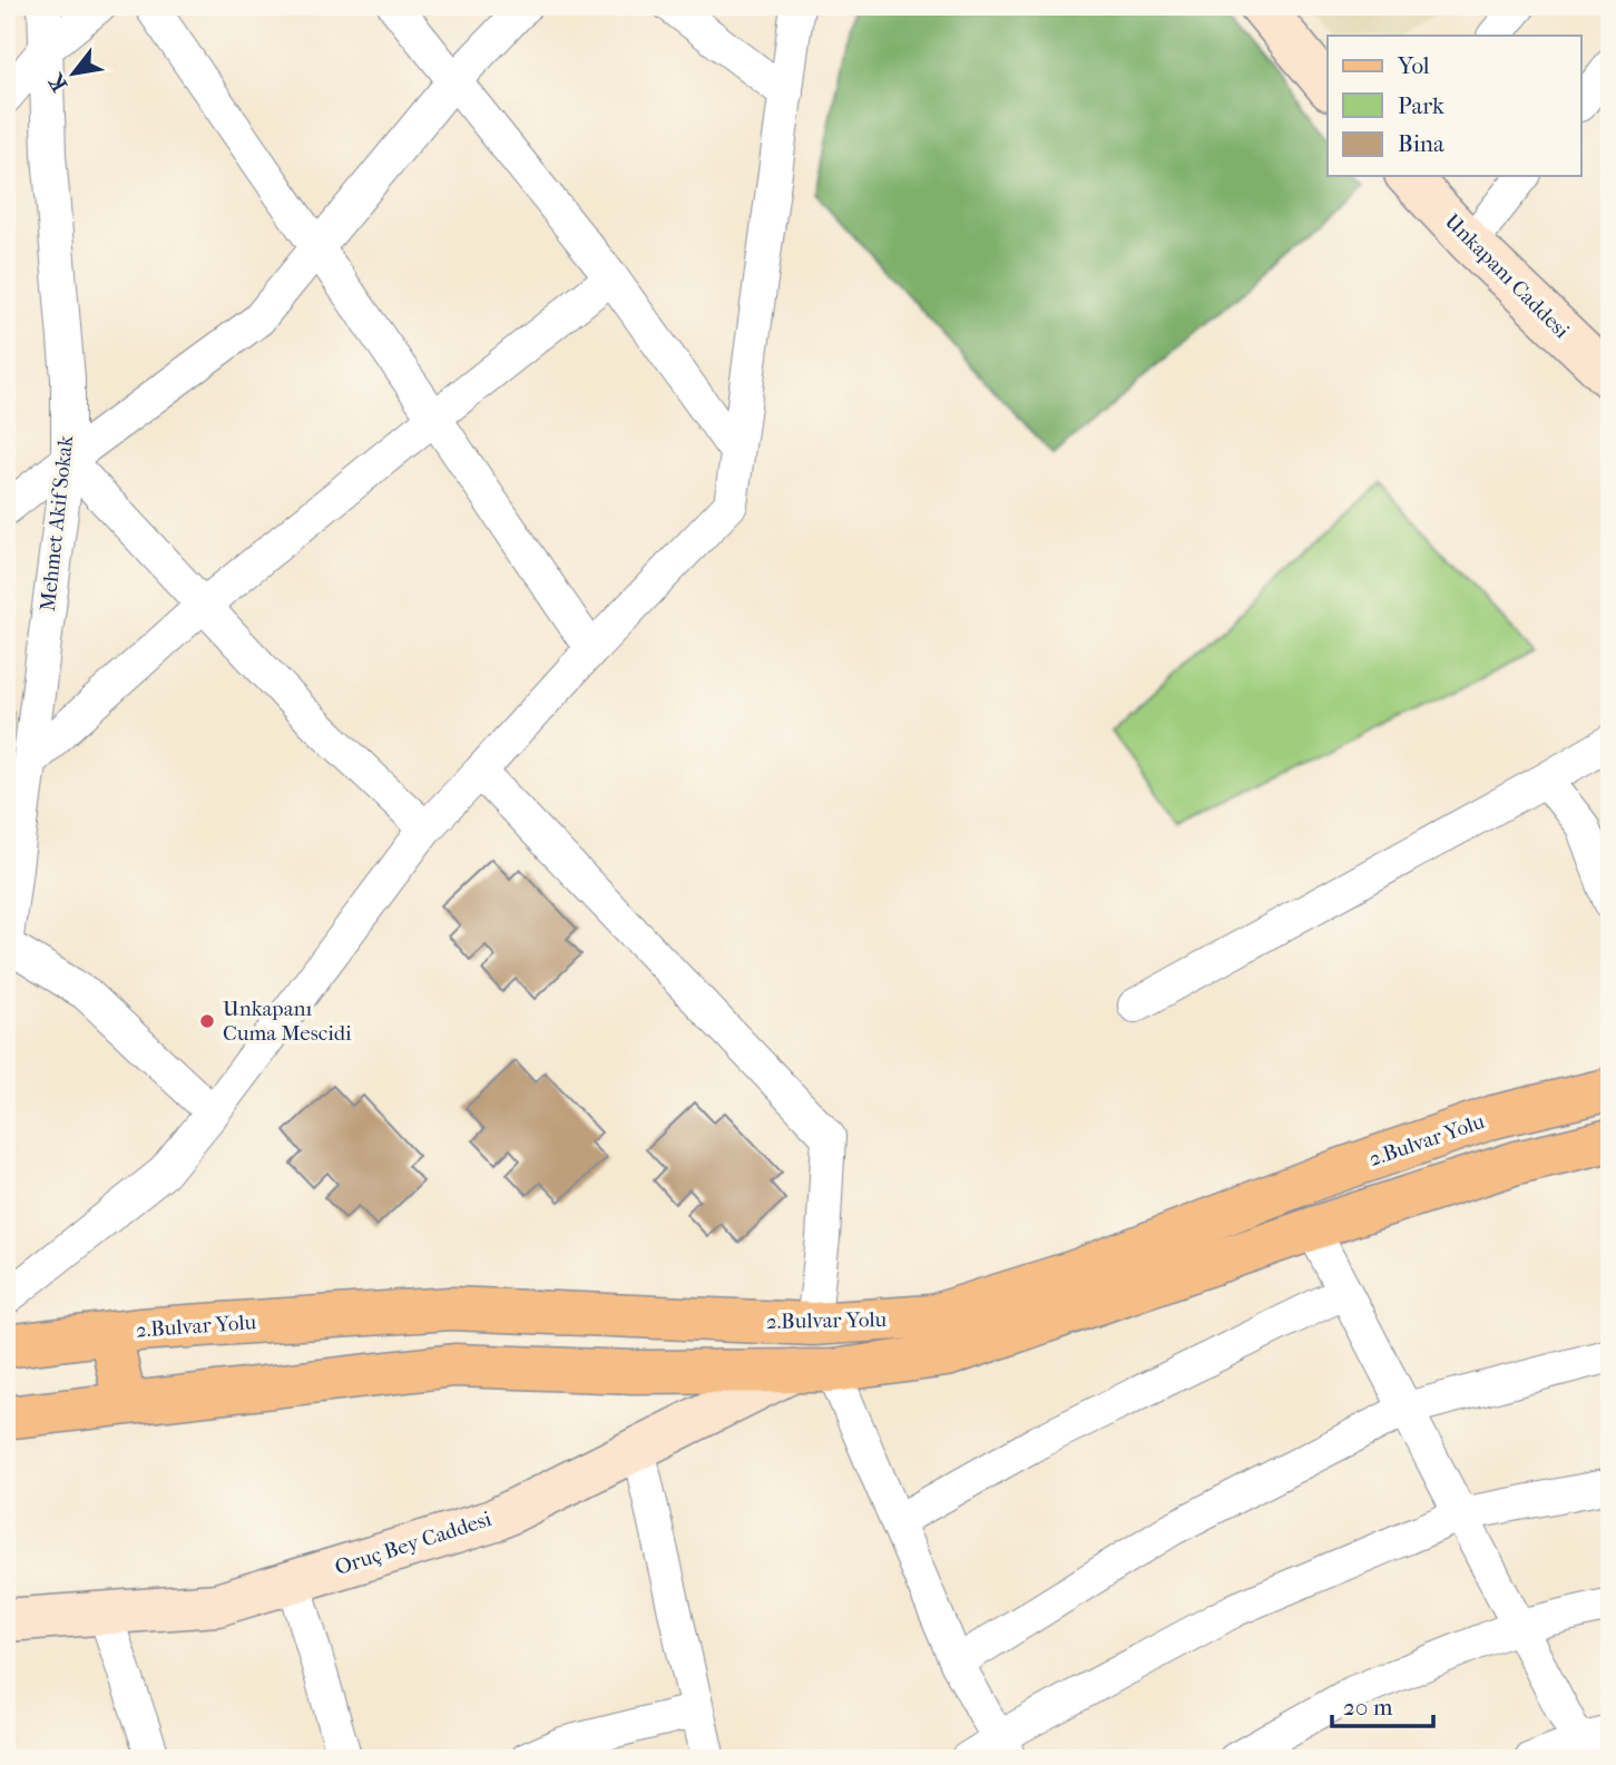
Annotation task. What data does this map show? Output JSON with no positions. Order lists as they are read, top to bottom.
{
  "streets": {
    "main road": ["Unkapanı Caddesi", "2.Bulvar Yolu", "Oruç Bey Caddesi"],
    "street": ["Mehmet Akif Sokak"]
  },
  "crossings": [
    ["2.Bulvar Yolu", "Oruç Bey Caddesi"]
  ],
  "places": ["Unkapanı Cuma Mescidi"],
  "legend": ["Yol", "Park", "Bina"],
  "scale_bar": "20 m",
  "north": "bottom left"
}
